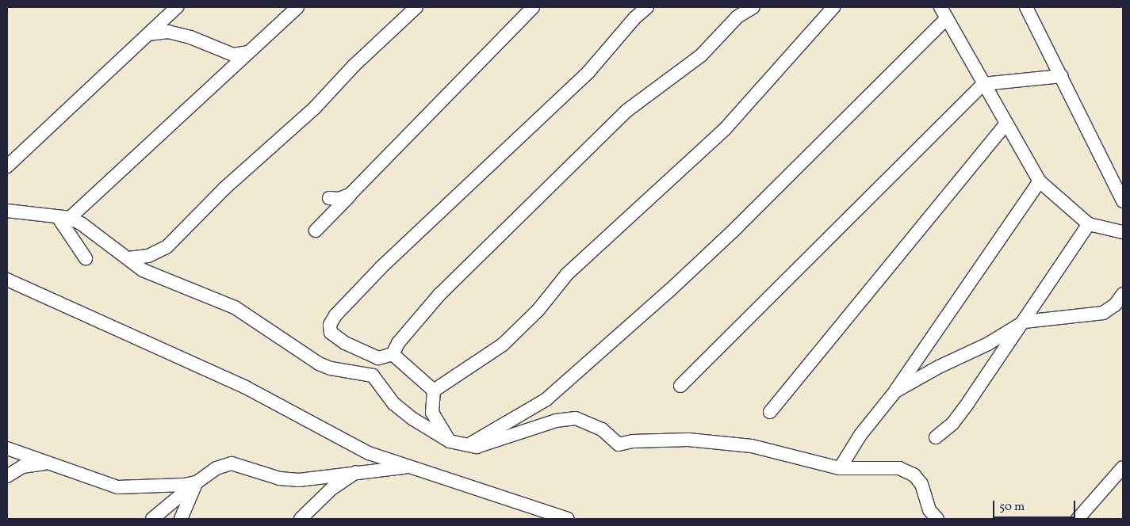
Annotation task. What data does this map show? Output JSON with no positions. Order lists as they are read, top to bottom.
{
  "scale_bar": "50 m"
}
